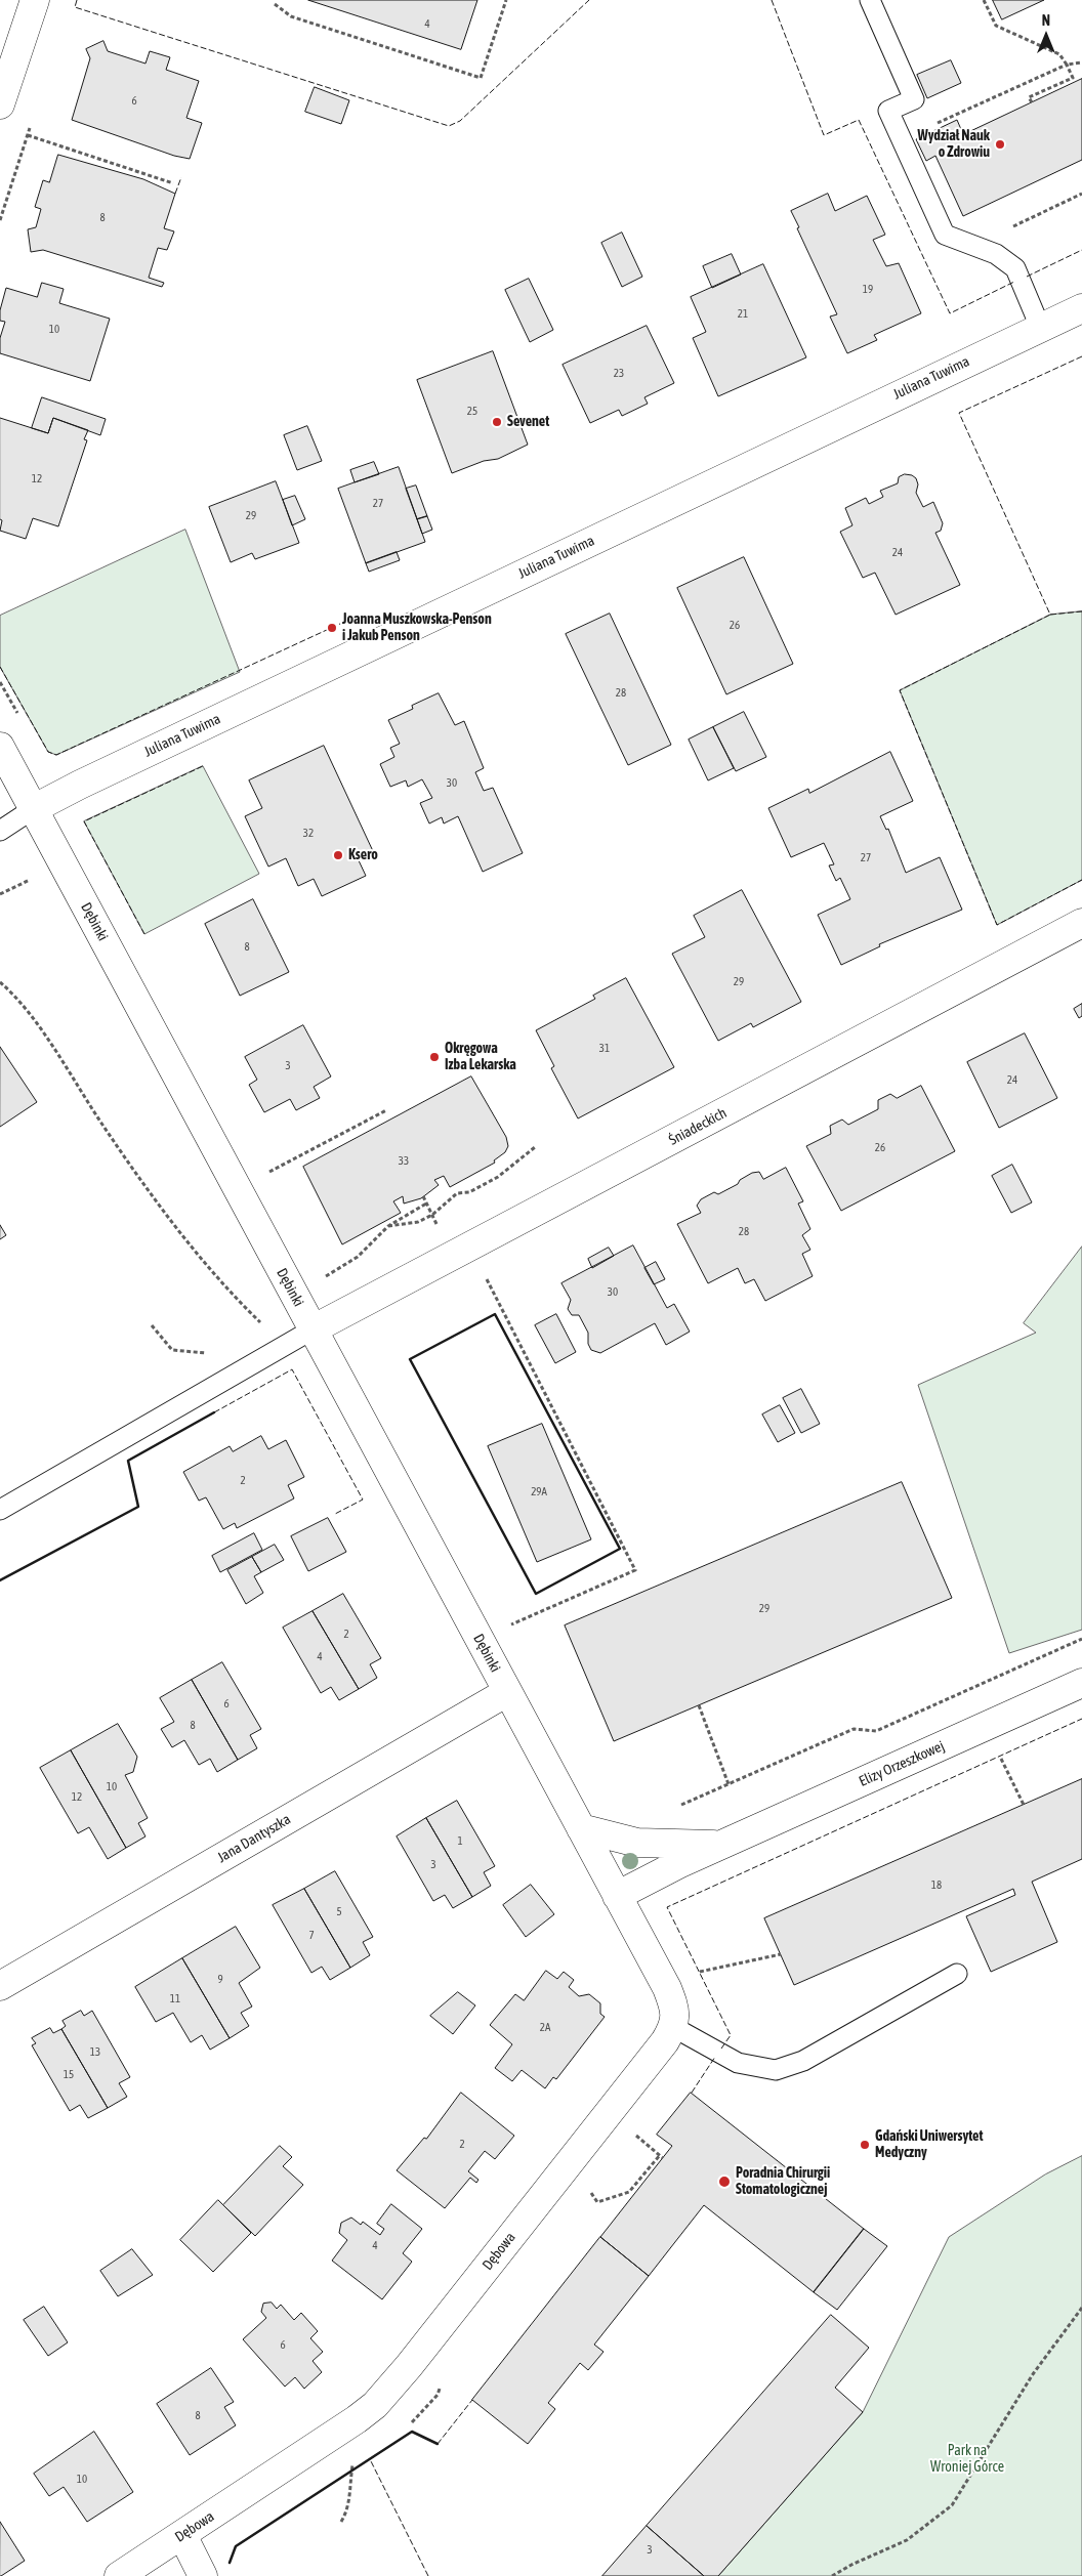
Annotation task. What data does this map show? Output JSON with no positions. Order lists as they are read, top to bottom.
{
  "streets": {
    "street": [
      "Juliana Tuwima",
      "Dębinki",
      "Śniadeckich",
      "Elizy Orzeszkowej",
      "Jana Dantyszka",
      "Dębowa"
    ]
  },
  "crossings": [
    ["Juliana Tuwima", "Dębinki"],
    ["Dębinki", "Śniadeckich"],
    ["Dębinki", "Elizy Orzeszkowej"],
    ["Dębinki", "Jana Dantyszka"]
  ],
  "parks": ["Park na Wroniej Górce"],
  "places": [
    "Wydział Nauk o Zdrowiu",
    "Sevenet",
    "Joanna Muszkowska-Penson i Jakub Penson",
    "Ksero",
    "Okręgowa Izba Lekarska",
    "Gdański Uniwersytet Medyczny",
    "Poradnia Chirurgii Stomatologicznej"
  ],
  "house_numbers": [
    "4",
    "6",
    "8",
    "19",
    "21",
    "10",
    "23",
    "25",
    "12",
    "27",
    "29",
    "24",
    "26",
    "28",
    "30",
    "32",
    "27",
    "8",
    "29",
    "31",
    "3",
    "24",
    "26",
    "33",
    "28",
    "30",
    "2",
    "29A",
    "29",
    "2",
    "4",
    "6",
    "8",
    "10",
    "12",
    "1",
    "3",
    "18",
    "5",
    "7",
    "9",
    "11",
    "2A",
    "13",
    "15",
    "2",
    "4",
    "6",
    "8",
    "10",
    "3"
  ],
  "north": "top"
}
